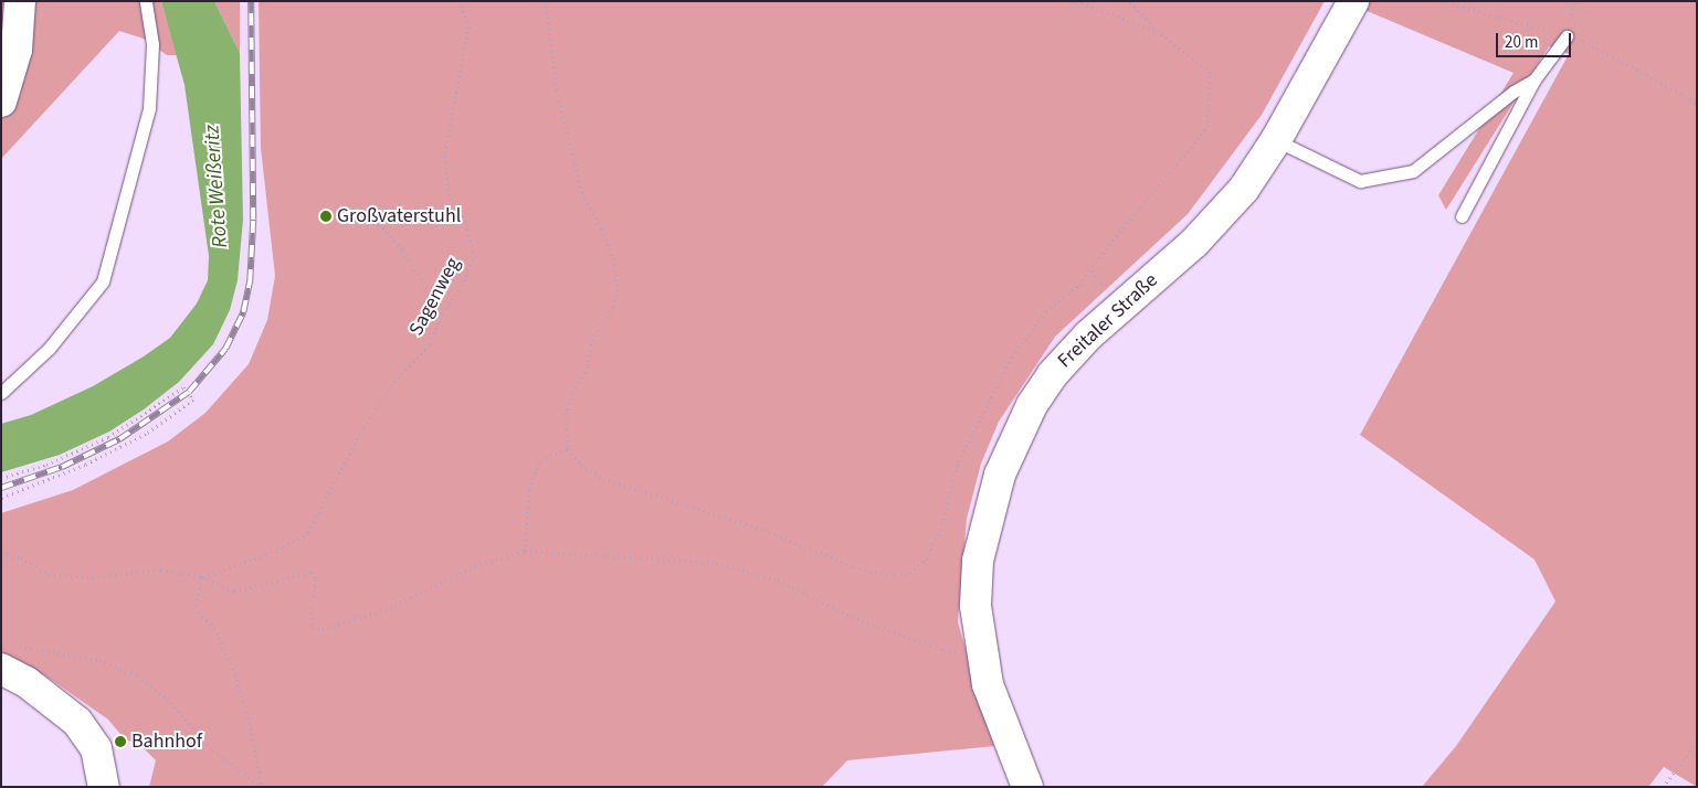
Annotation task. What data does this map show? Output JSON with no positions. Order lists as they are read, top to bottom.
{
  "streets": {
    "main road": ["Freitaler Straße"],
    "path": ["Sagenweg"]
  },
  "water": ["Rote Weißeritz"],
  "places": ["Großvaterstuhl", "Bahnhof"],
  "scale_bar": "20 m"
}
